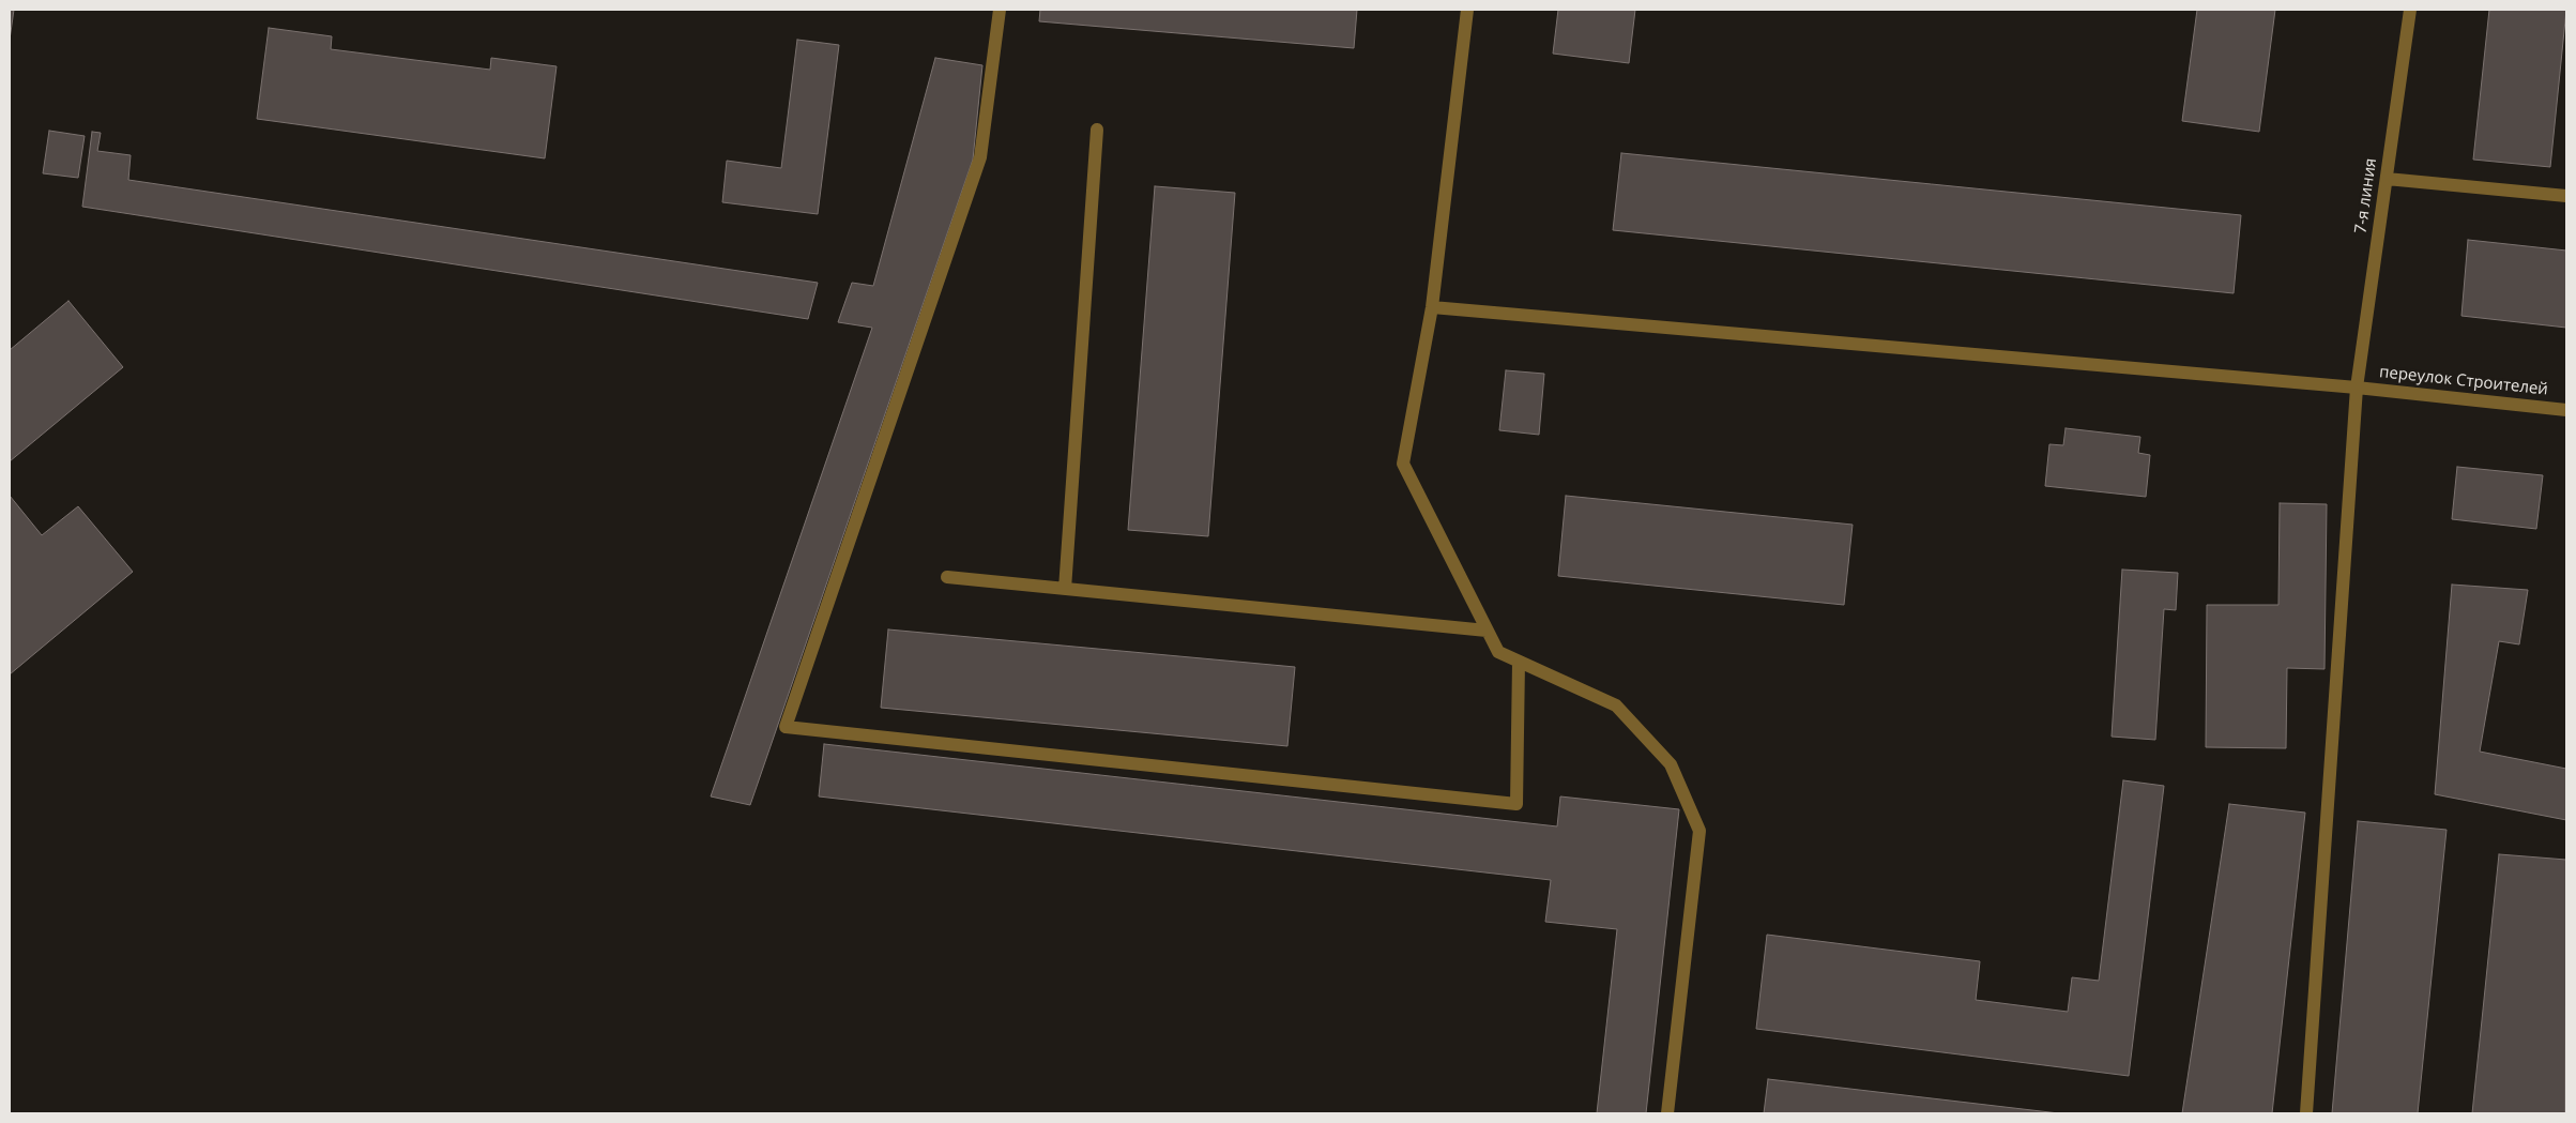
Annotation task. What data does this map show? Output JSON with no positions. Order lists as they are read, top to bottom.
{
  "streets": {
    "street": ["7-я линия", "переулок Строителей"]
  },
  "crossings": [
    ["7-я линия", "переулок Строителей"]
  ]
}
